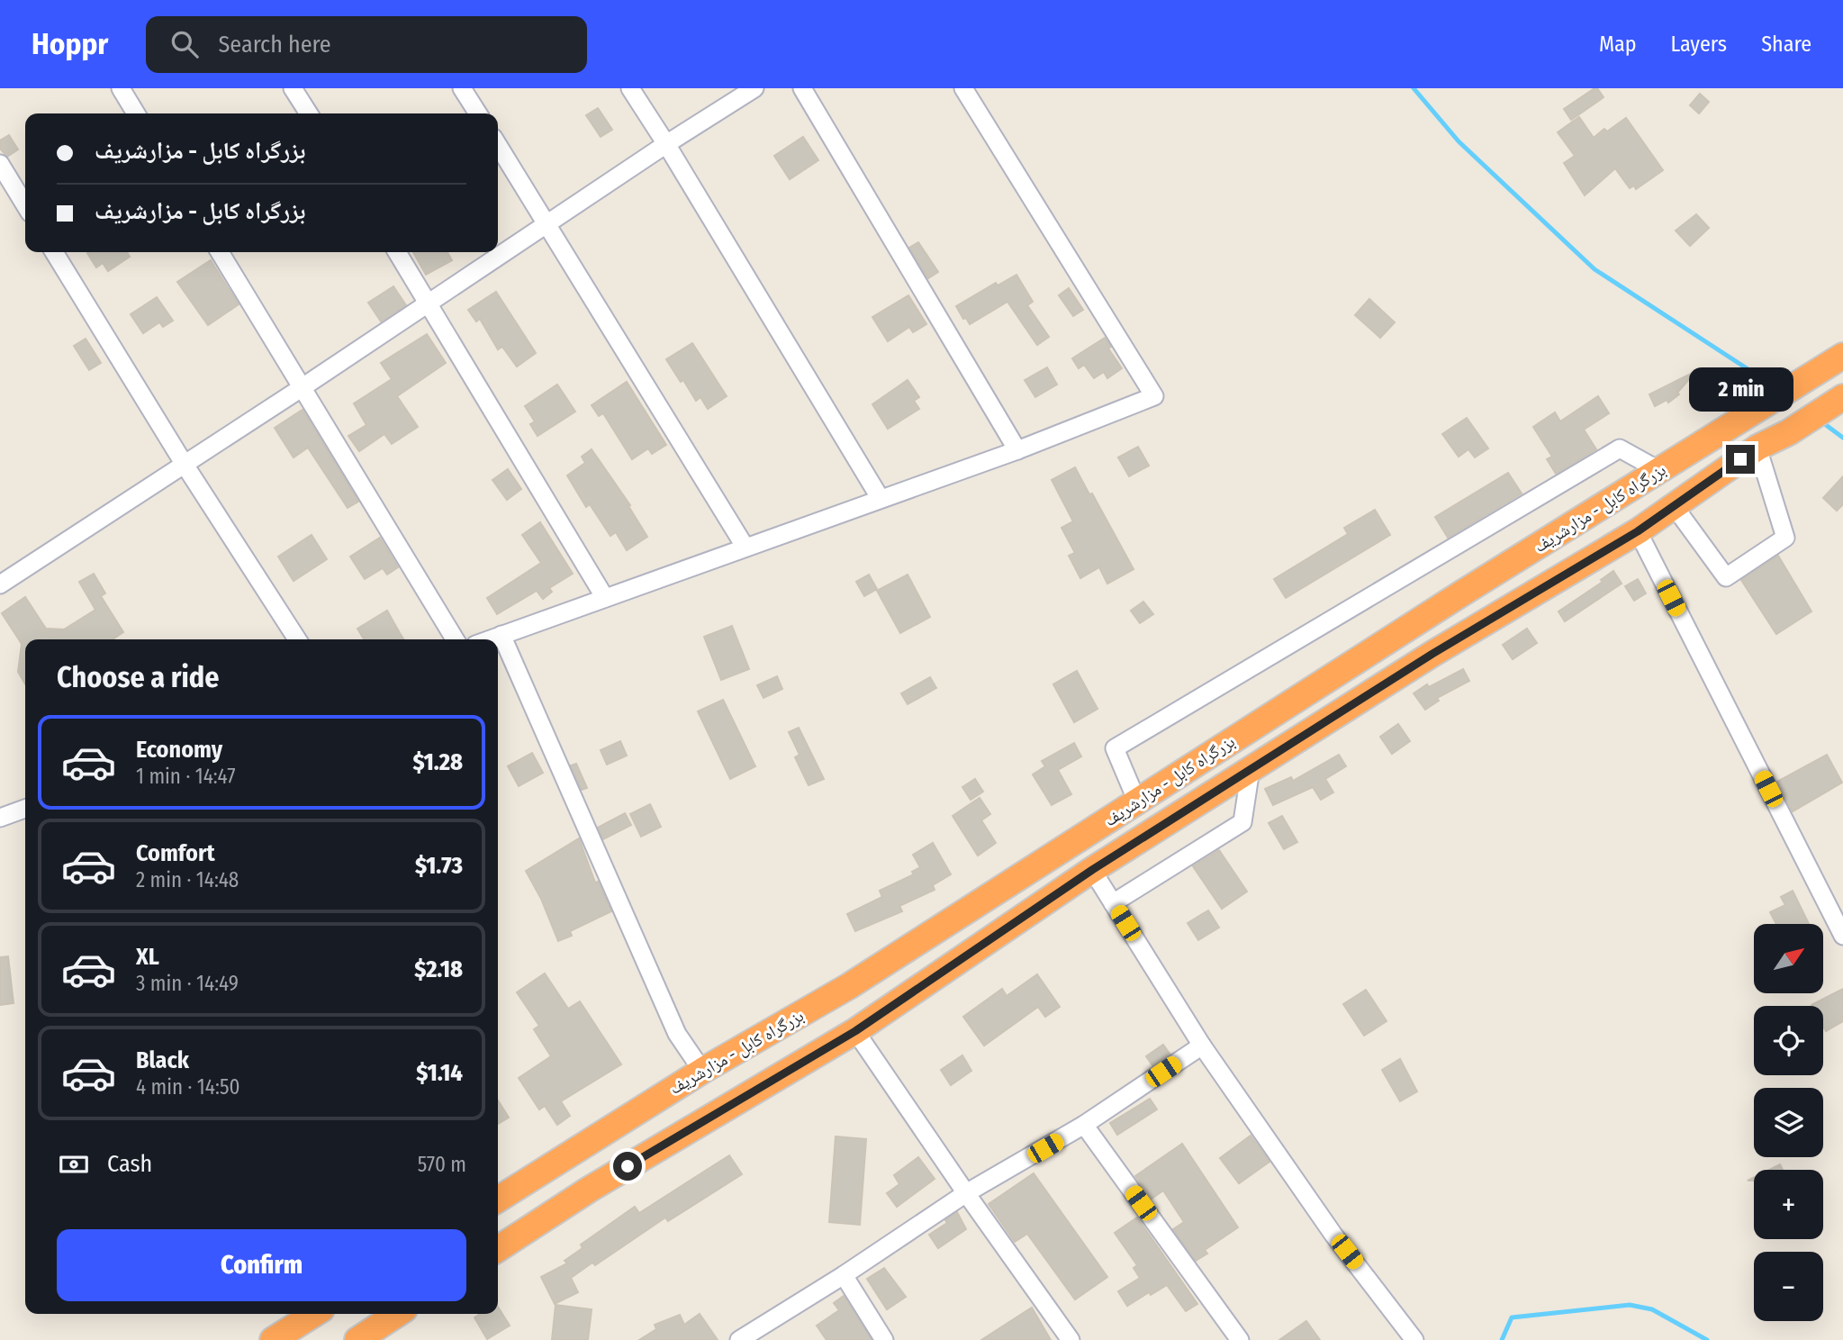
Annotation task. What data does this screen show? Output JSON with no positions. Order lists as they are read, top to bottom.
{
  "streets": {
    "highway": ["بزرگراه کابل - مزارشریف"]
  },
  "north": "top right",
  "page": {
    "header": "Hoppr",
    "search": "Search here",
    "nav": ["Map", "Layers", "Share"],
    "banner": ["بزرگراه کابل - مزارشریف", "بزرگراه کابل - مزارشریف"],
    "bubble": "2 min",
    "heading": "Choose a ride",
    "list": [
      {
        "name": "Economy",
        "note": "1 min · 14:47",
        "value": "$1.28"
      },
      {
        "name": "Comfort",
        "note": "2 min · 14:48",
        "value": "$1.73"
      },
      {
        "name": "XL",
        "note": "3 min · 14:49",
        "value": "$2.18"
      },
      {
        "name": "Black",
        "note": "4 min · 14:50",
        "value": "$1.14"
      }
    ],
    "map_buttons": ["+", "−"],
    "pay": ["Cash", "570 m"],
    "buttons": "Confirm"
  }
}
